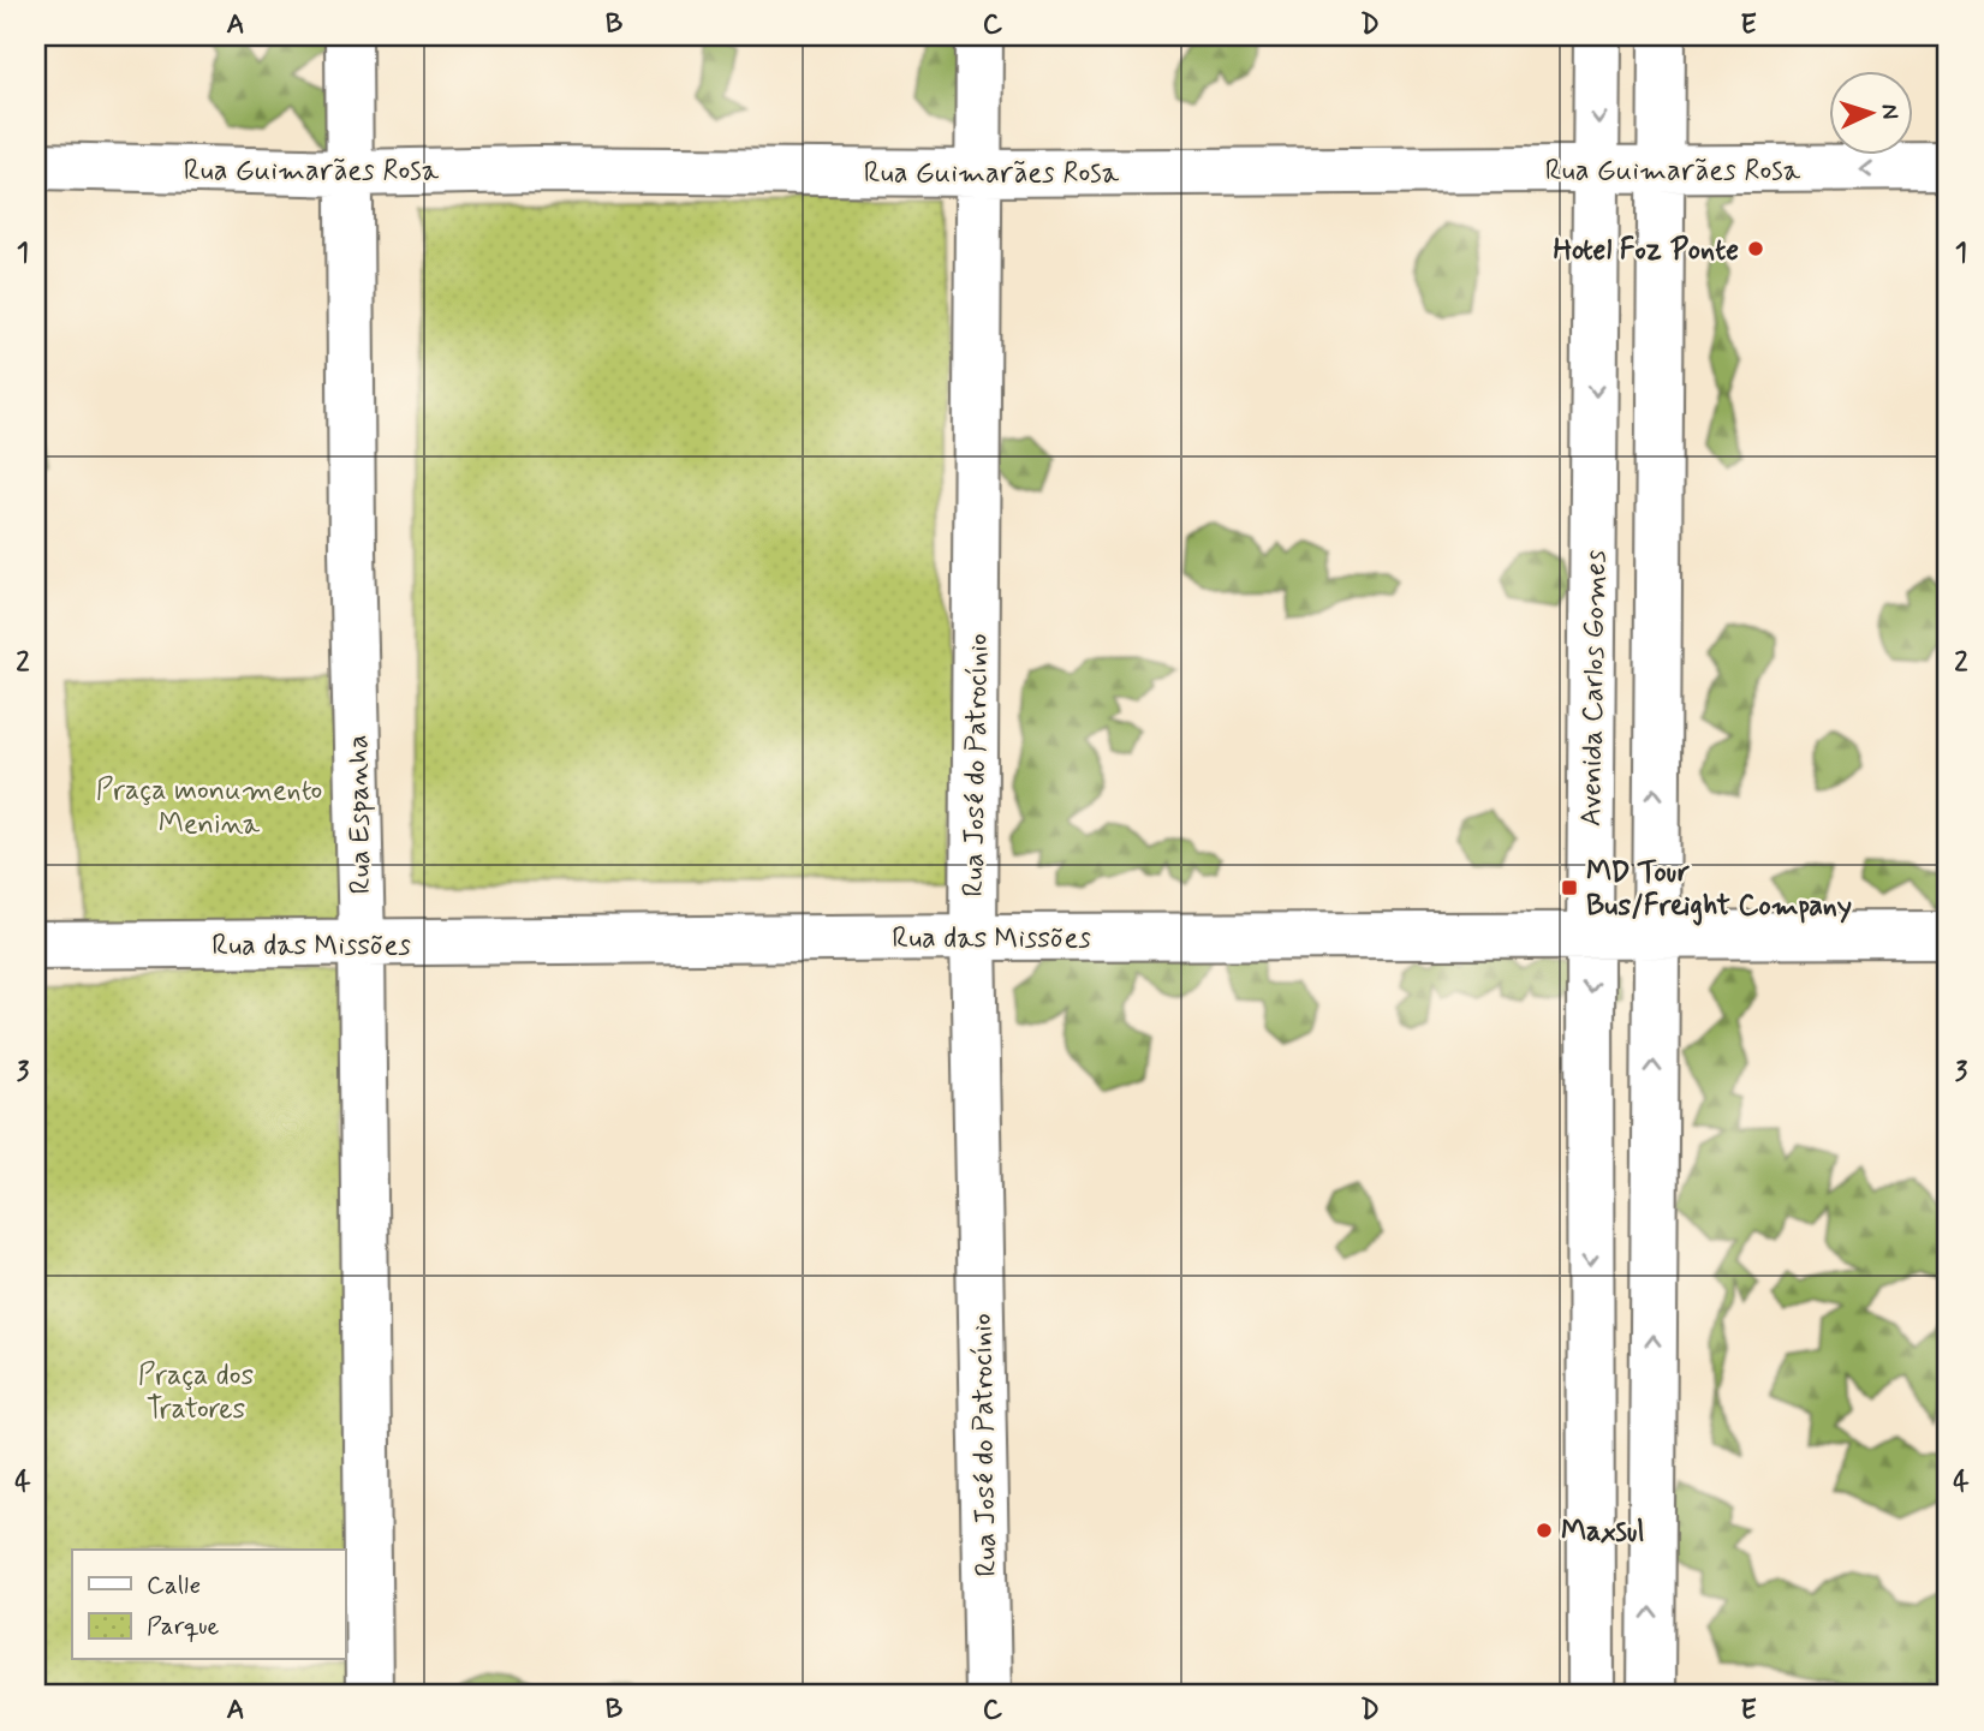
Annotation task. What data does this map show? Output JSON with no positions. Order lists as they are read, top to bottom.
{
  "streets": {
    "street": [
      "Rua Guimarães Rosa",
      "Avenida Carlos Gomes",
      "Rua José do Patrocínio",
      "Rua Espanha",
      "Rua das Missões"
    ]
  },
  "crossings": [
    ["Rua Guimarães Rosa", "Avenida Carlos Gomes"],
    ["Rua Guimarães Rosa", "Rua José do Patrocínio"],
    ["Rua Guimarães Rosa", "Rua Espanha"],
    ["Avenida Carlos Gomes", "Rua das Missões"],
    ["Rua José do Patrocínio", "Rua das Missões"],
    ["Rua Espanha", "Rua das Missões"]
  ],
  "parks": ["Praça monumento Menina", "Praça dos Tratores"],
  "places": {
    "other": ["Hotel Foz Ponte", "Maxsul"],
    "transit": ["MD Tour Bus/Freight Company"]
  },
  "legend": ["Calle", "Parque"],
  "north": "right",
  "grid": {
    "columns": [
      "A",
      "B",
      "C",
      "D",
      "E"
    ],
    "rows": [
      "1",
      "2",
      "3",
      "4"
    ]
  }
}
